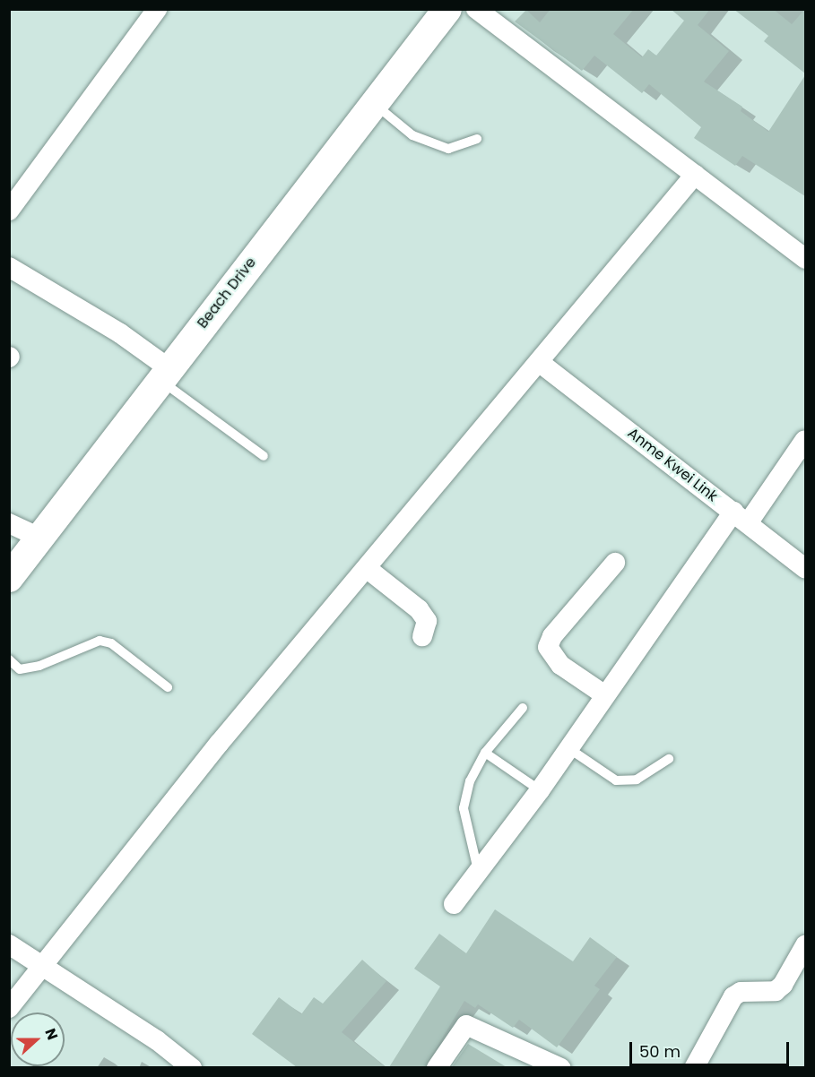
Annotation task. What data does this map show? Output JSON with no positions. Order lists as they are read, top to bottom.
{
  "streets": {
    "street": ["Beach Drive", "Anme Kwei Link"]
  },
  "scale_bar": "50 m",
  "north": "right"
}
